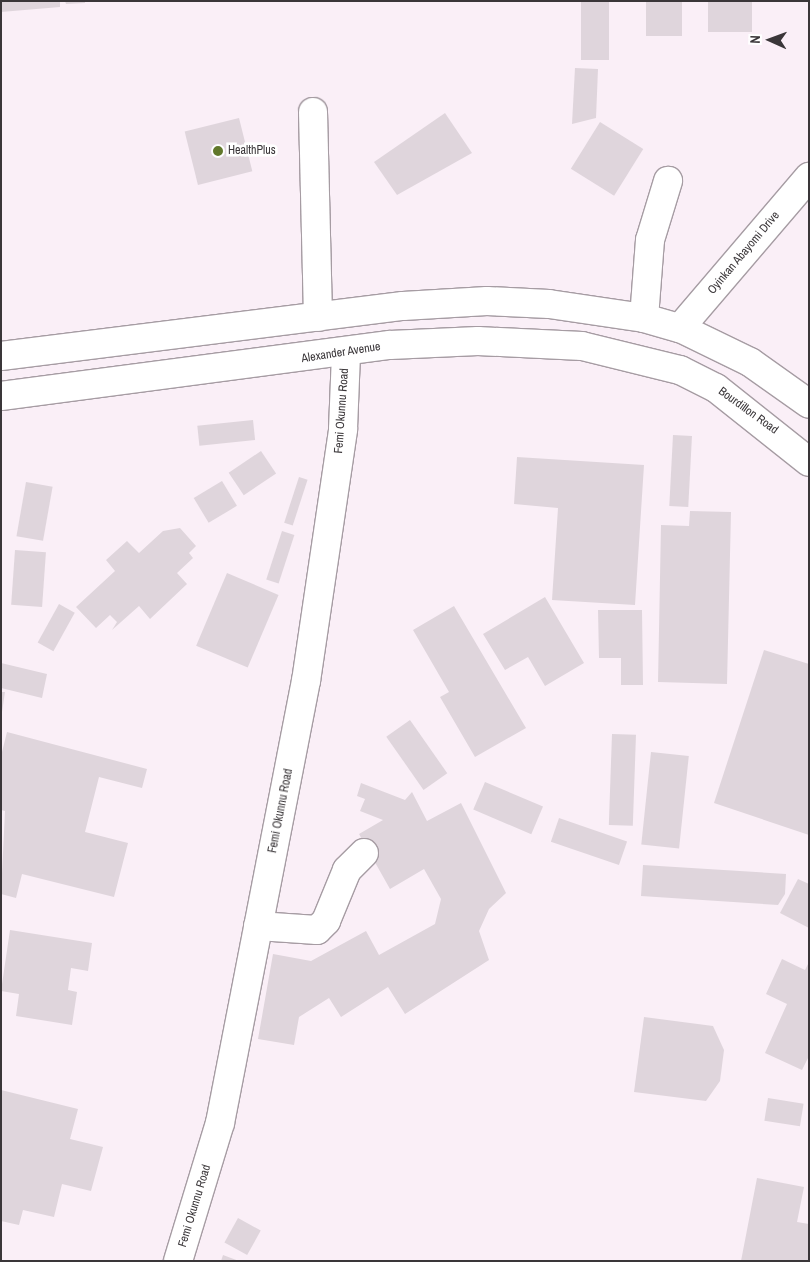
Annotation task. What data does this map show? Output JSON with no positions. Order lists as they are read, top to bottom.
{
  "streets": {
    "main road": [
      "Oyinkan Abayomi Drive",
      "Alexander Avenue",
      "Femi Okunnu Road",
      "Bourdillon Road"
    ]
  },
  "crossings": [
    ["Alexander Avenue", "Femi Okunnu Road"],
    ["Alexander Avenue", "Bourdillon Road"]
  ],
  "places": ["HealthPlus"],
  "north": "left"
}
